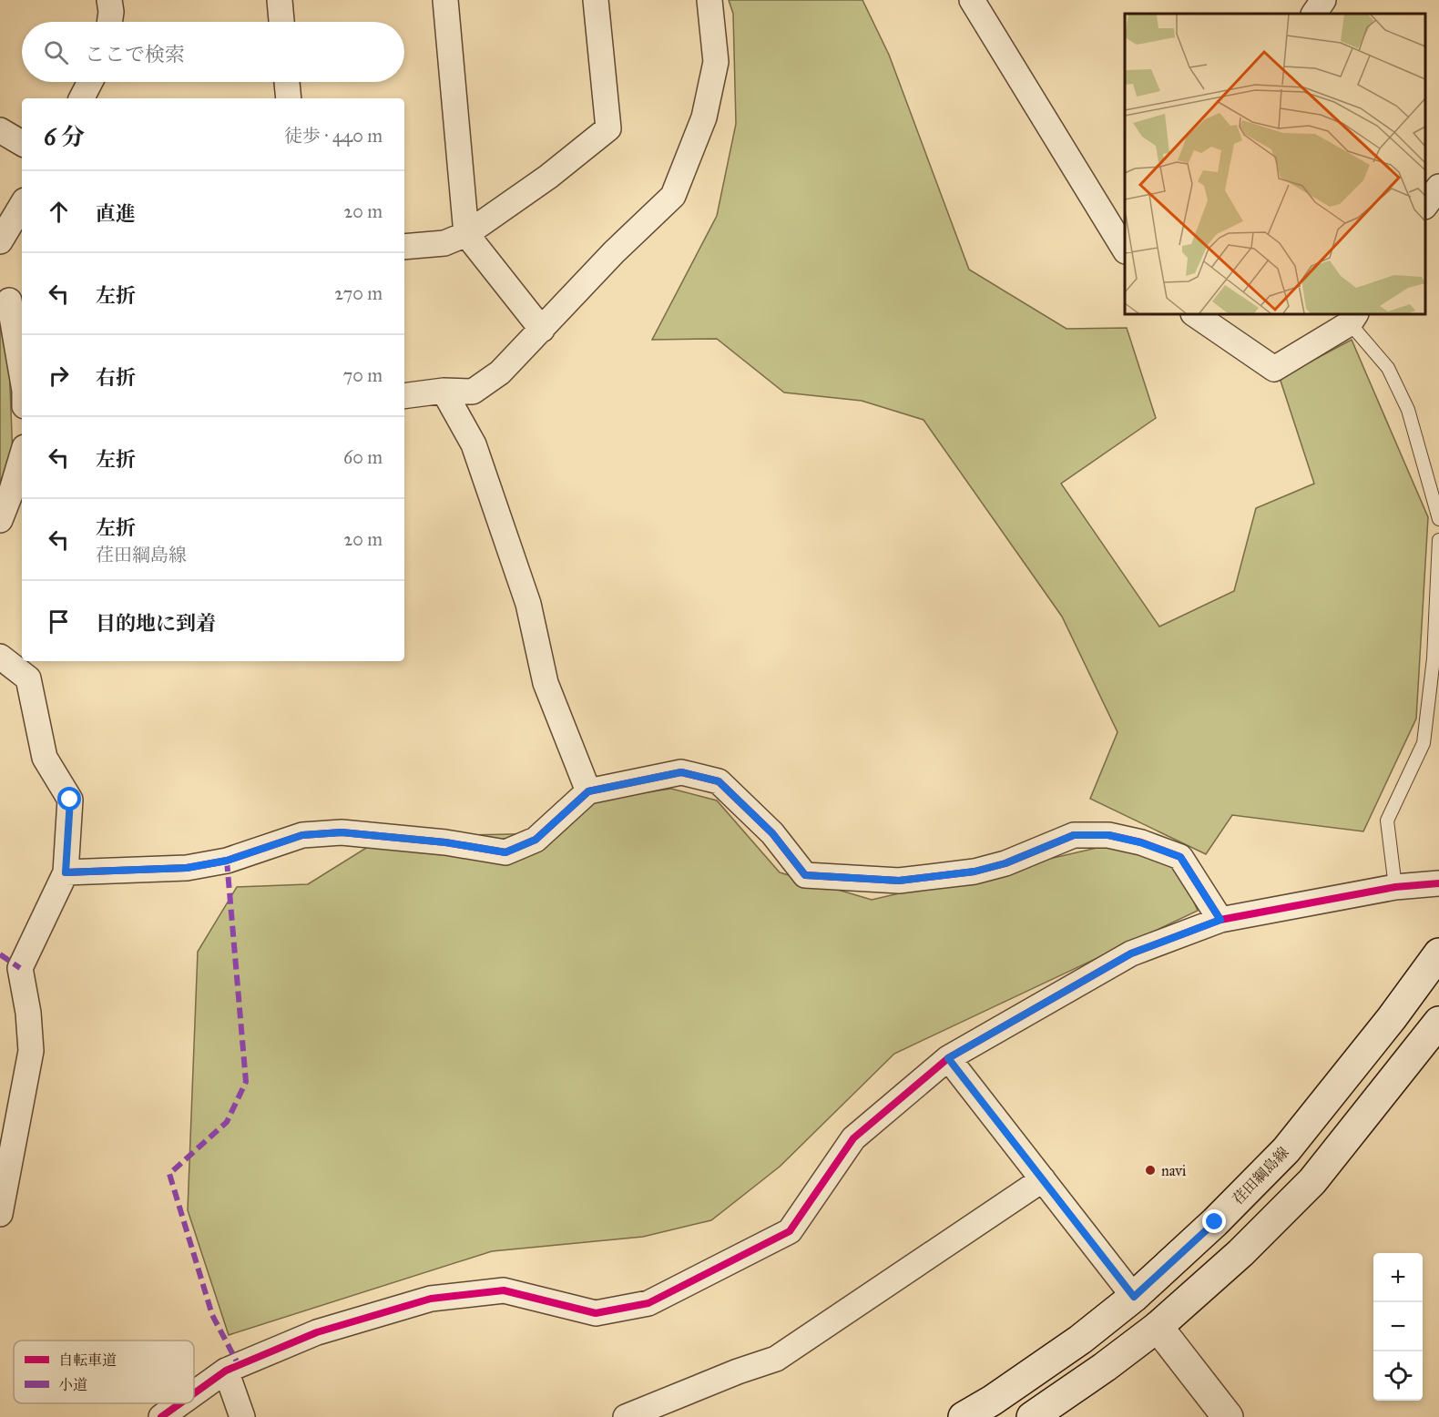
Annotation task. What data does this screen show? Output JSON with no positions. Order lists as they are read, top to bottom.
{
  "streets": {
    "main road": ["荏田綱島線"]
  },
  "places": ["navi"],
  "legend": ["自転車道", "小道"],
  "page": {
    "search": "ここで検索",
    "heading": ["6 分", "徒歩 · 440 m"],
    "list": [
      ["直進", "20 m"],
      ["左折", "270 m"],
      ["右折", "70 m"],
      ["左折", "60 m"],
      ["左折", "荏田綱島線", "20 m"],
      "目的地に到着"
    ],
    "map_buttons": ["+", "−"]
  }
}
